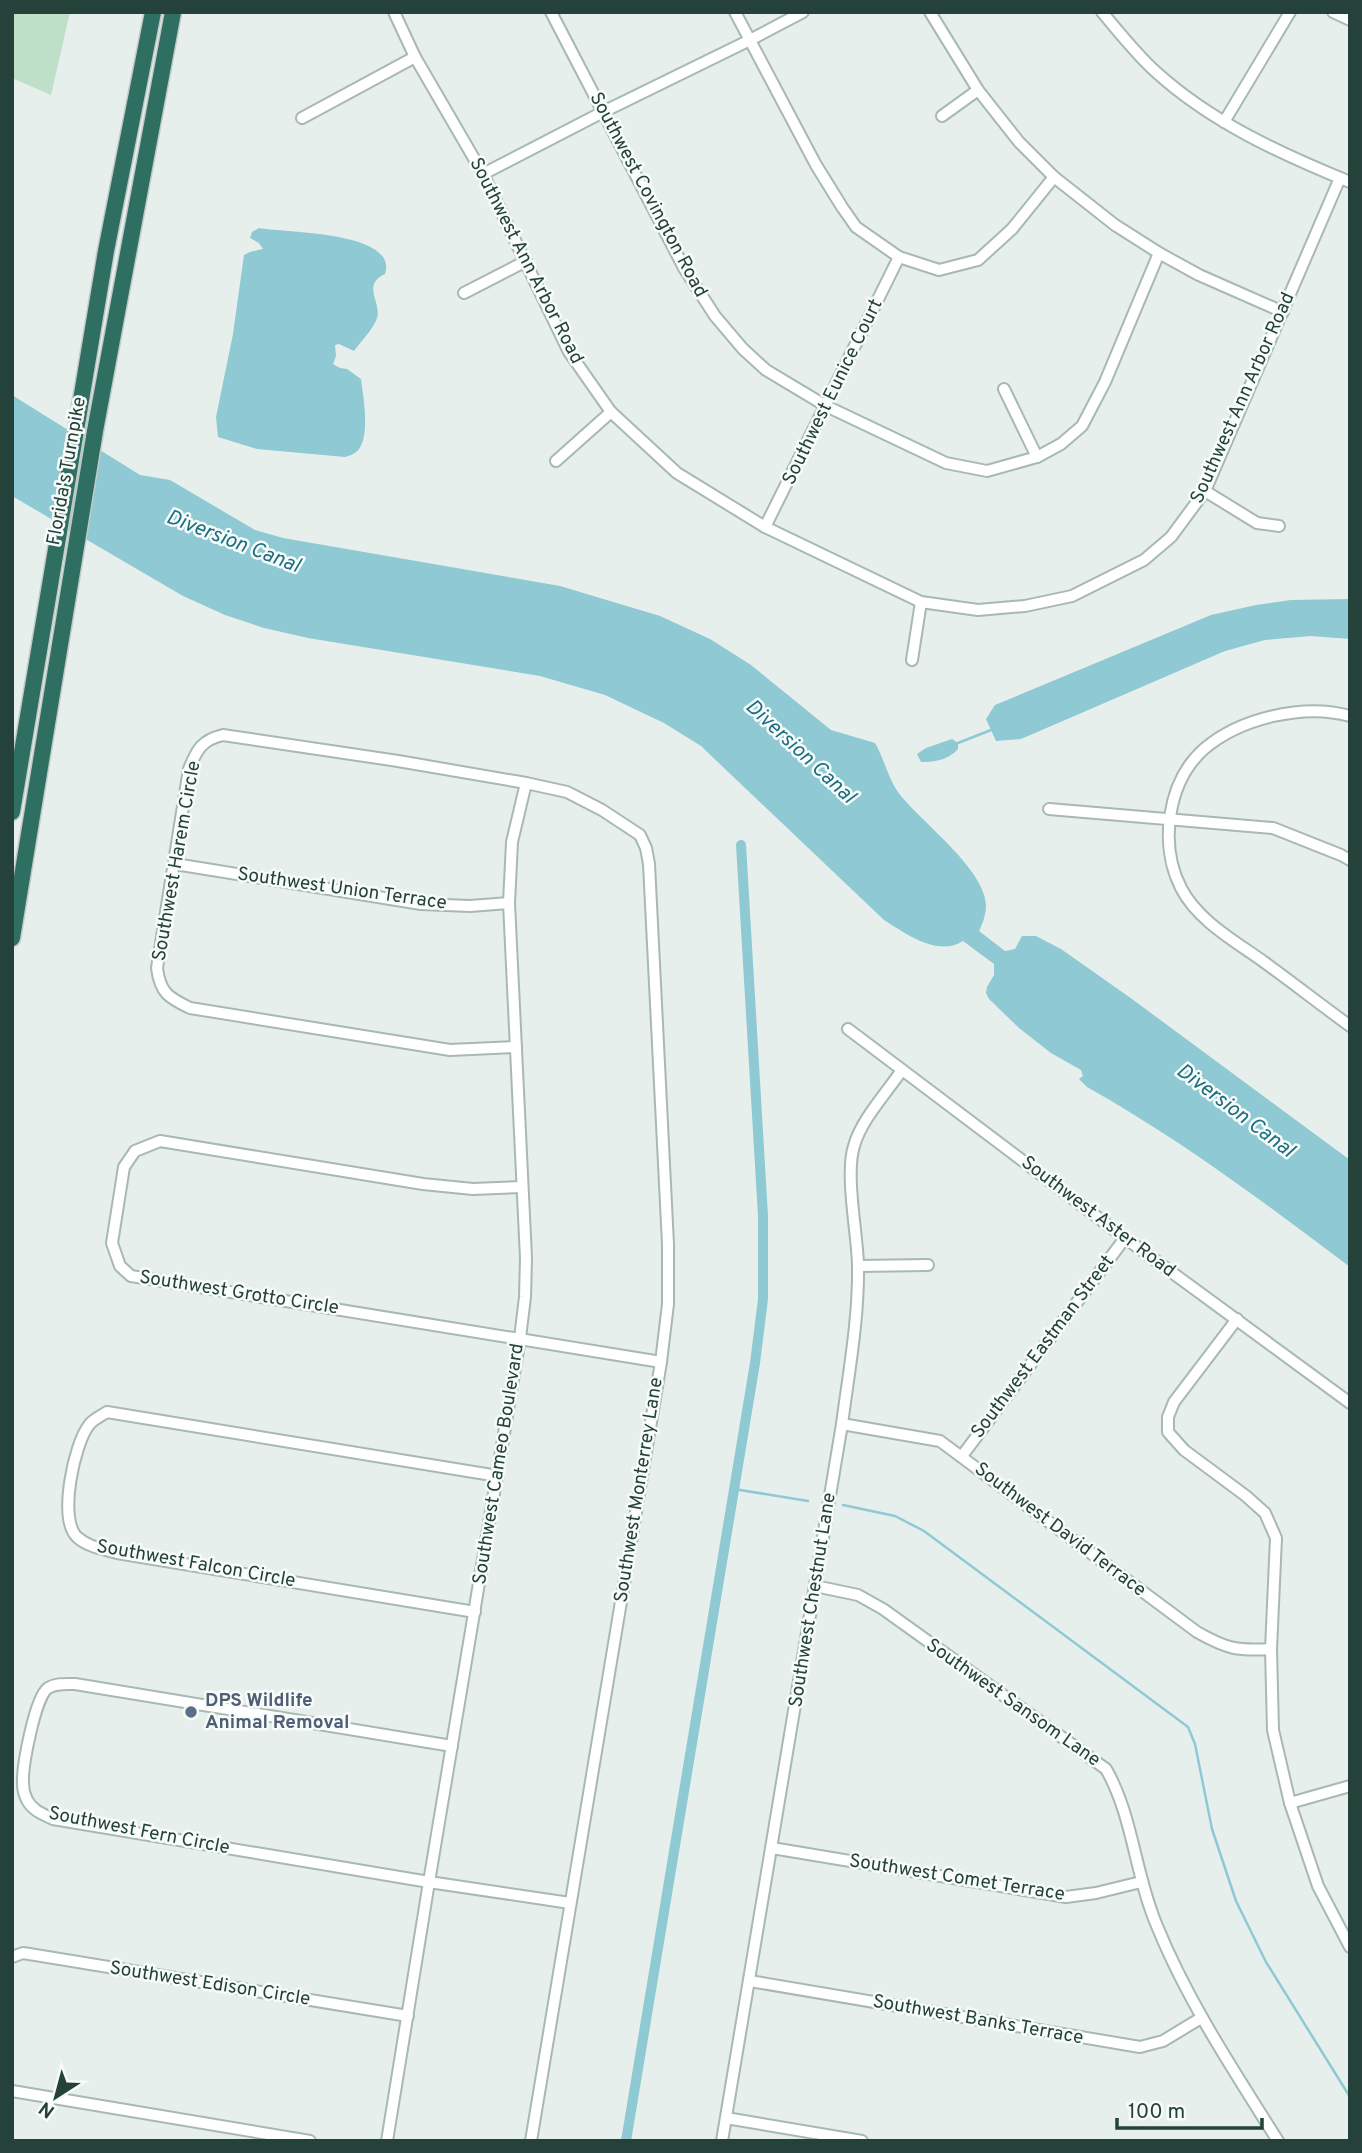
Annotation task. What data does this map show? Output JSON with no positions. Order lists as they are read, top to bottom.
{
  "streets": {
    "highway": ["Florida's Turnpike"],
    "street": [
      "Southwest Covington Road",
      "Southwest Ann Arbor Road",
      "Southwest Eunice Court",
      "Southwest Harem Circle",
      "Southwest Union Terrace",
      "Southwest Aster Road",
      "Southwest Grotto Circle",
      "Southwest Eastman Street",
      "Southwest Cameo Boulevard",
      "Southwest Monterrey Lane",
      "Southwest David Terrace",
      "Southwest Falcon Circle",
      "Southwest Chestnut Lane",
      "Southwest Sansom Lane",
      "Southwest Fern Circle",
      "Southwest Comet Terrace",
      "Southwest Edison Circle",
      "Southwest Banks Terrace"
    ]
  },
  "crossings": [
    ["Southwest Covington Road", "Southwest Eunice Court"],
    ["Southwest Ann Arbor Road", "Southwest Eunice Court"],
    ["Southwest Harem Circle", "Southwest Union Terrace"],
    ["Southwest Harem Circle", "Southwest Cameo Boulevard"],
    ["Southwest Harem Circle", "Southwest Monterrey Lane"],
    ["Southwest Union Terrace", "Southwest Cameo Boulevard"],
    ["Southwest Aster Road", "Southwest Eastman Street"],
    ["Southwest Aster Road", "Southwest Chestnut Lane"],
    ["Southwest Grotto Circle", "Southwest Cameo Boulevard"],
    ["Southwest Grotto Circle", "Southwest Monterrey Lane"],
    ["Southwest Eastman Street", "Southwest David Terrace"],
    ["Southwest Cameo Boulevard", "Southwest Falcon Circle"],
    ["Southwest Cameo Boulevard", "Southwest Fern Circle"],
    ["Southwest Cameo Boulevard", "Southwest Edison Circle"],
    ["Southwest Monterrey Lane", "Southwest Fern Circle"],
    ["Southwest David Terrace", "Southwest Chestnut Lane"],
    ["Southwest Chestnut Lane", "Southwest Sansom Lane"],
    ["Southwest Chestnut Lane", "Southwest Comet Terrace"],
    ["Southwest Chestnut Lane", "Southwest Banks Terrace"],
    ["Southwest Sansom Lane", "Southwest Comet Terrace"],
    ["Southwest Sansom Lane", "Southwest Banks Terrace"]
  ],
  "water": ["Diversion Canal"],
  "places": ["DPS Wildlife Animal Removal"],
  "scale_bar": "100 m",
  "north": "bottom left"
}
